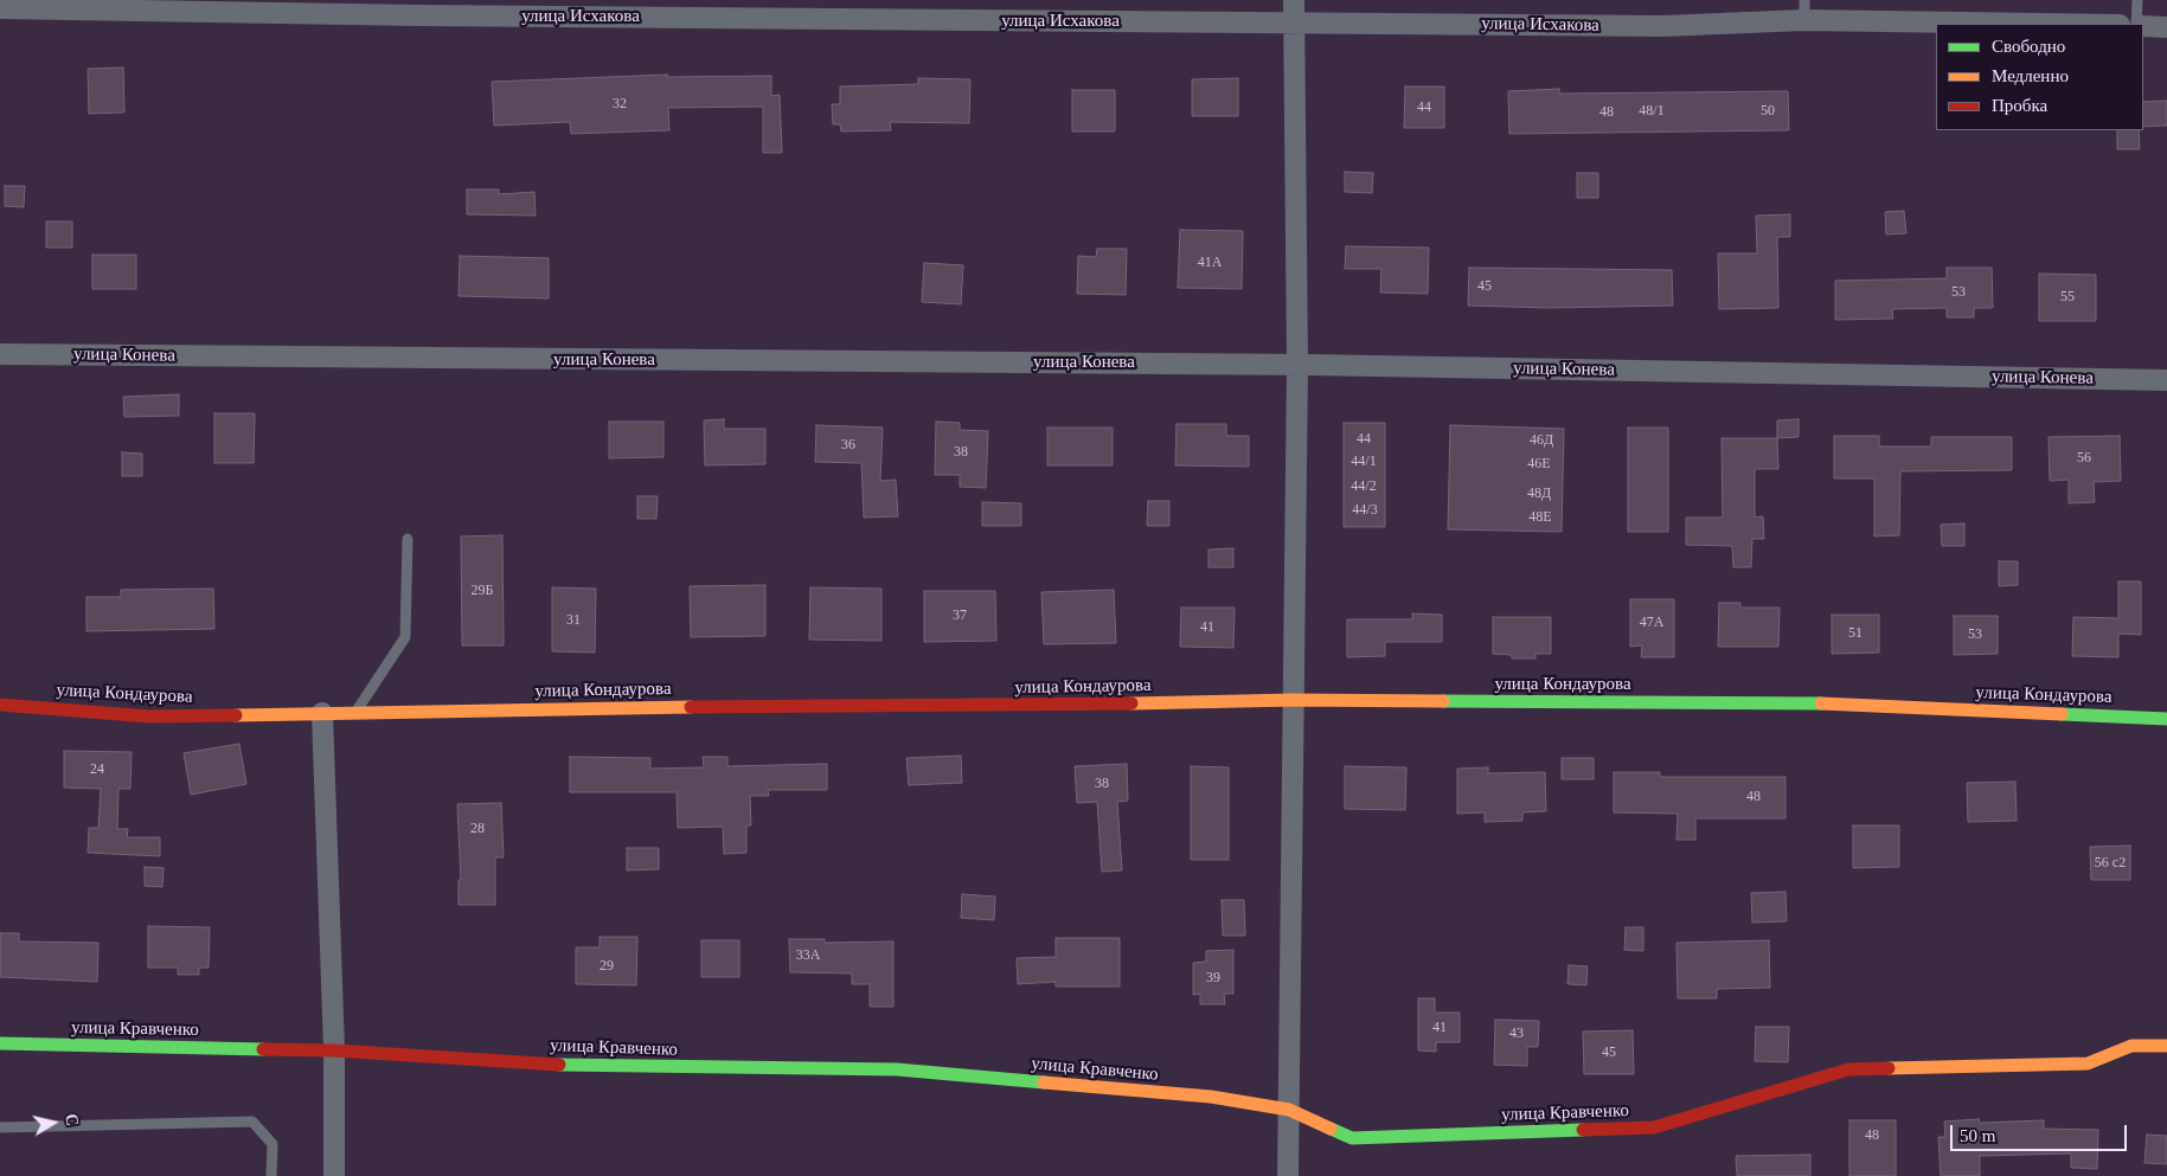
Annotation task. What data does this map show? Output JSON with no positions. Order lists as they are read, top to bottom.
{
  "streets": {
    "street": [
      "улица Исхакова",
      "улица Конева",
      "улица Кондаурова",
      "улица Кравченко"
    ]
  },
  "house_numbers": [
    "32",
    "44",
    "48/1",
    "50",
    "48",
    "41А",
    "45",
    "53",
    "55",
    "44",
    "46Д",
    "36",
    "38",
    "56",
    "44/1",
    "46Е",
    "44/2",
    "48Д",
    "44/3",
    "48Е",
    "29Б",
    "37",
    "31",
    "47А",
    "41",
    "51",
    "53",
    "24",
    "38",
    "48",
    "28",
    "56 с2",
    "33А",
    "29",
    "39",
    "41",
    "43",
    "45",
    "48"
  ],
  "legend": ["Свободно", "Медленно", "Пробка"],
  "scale_bar": "50 m",
  "north": "right"
}
